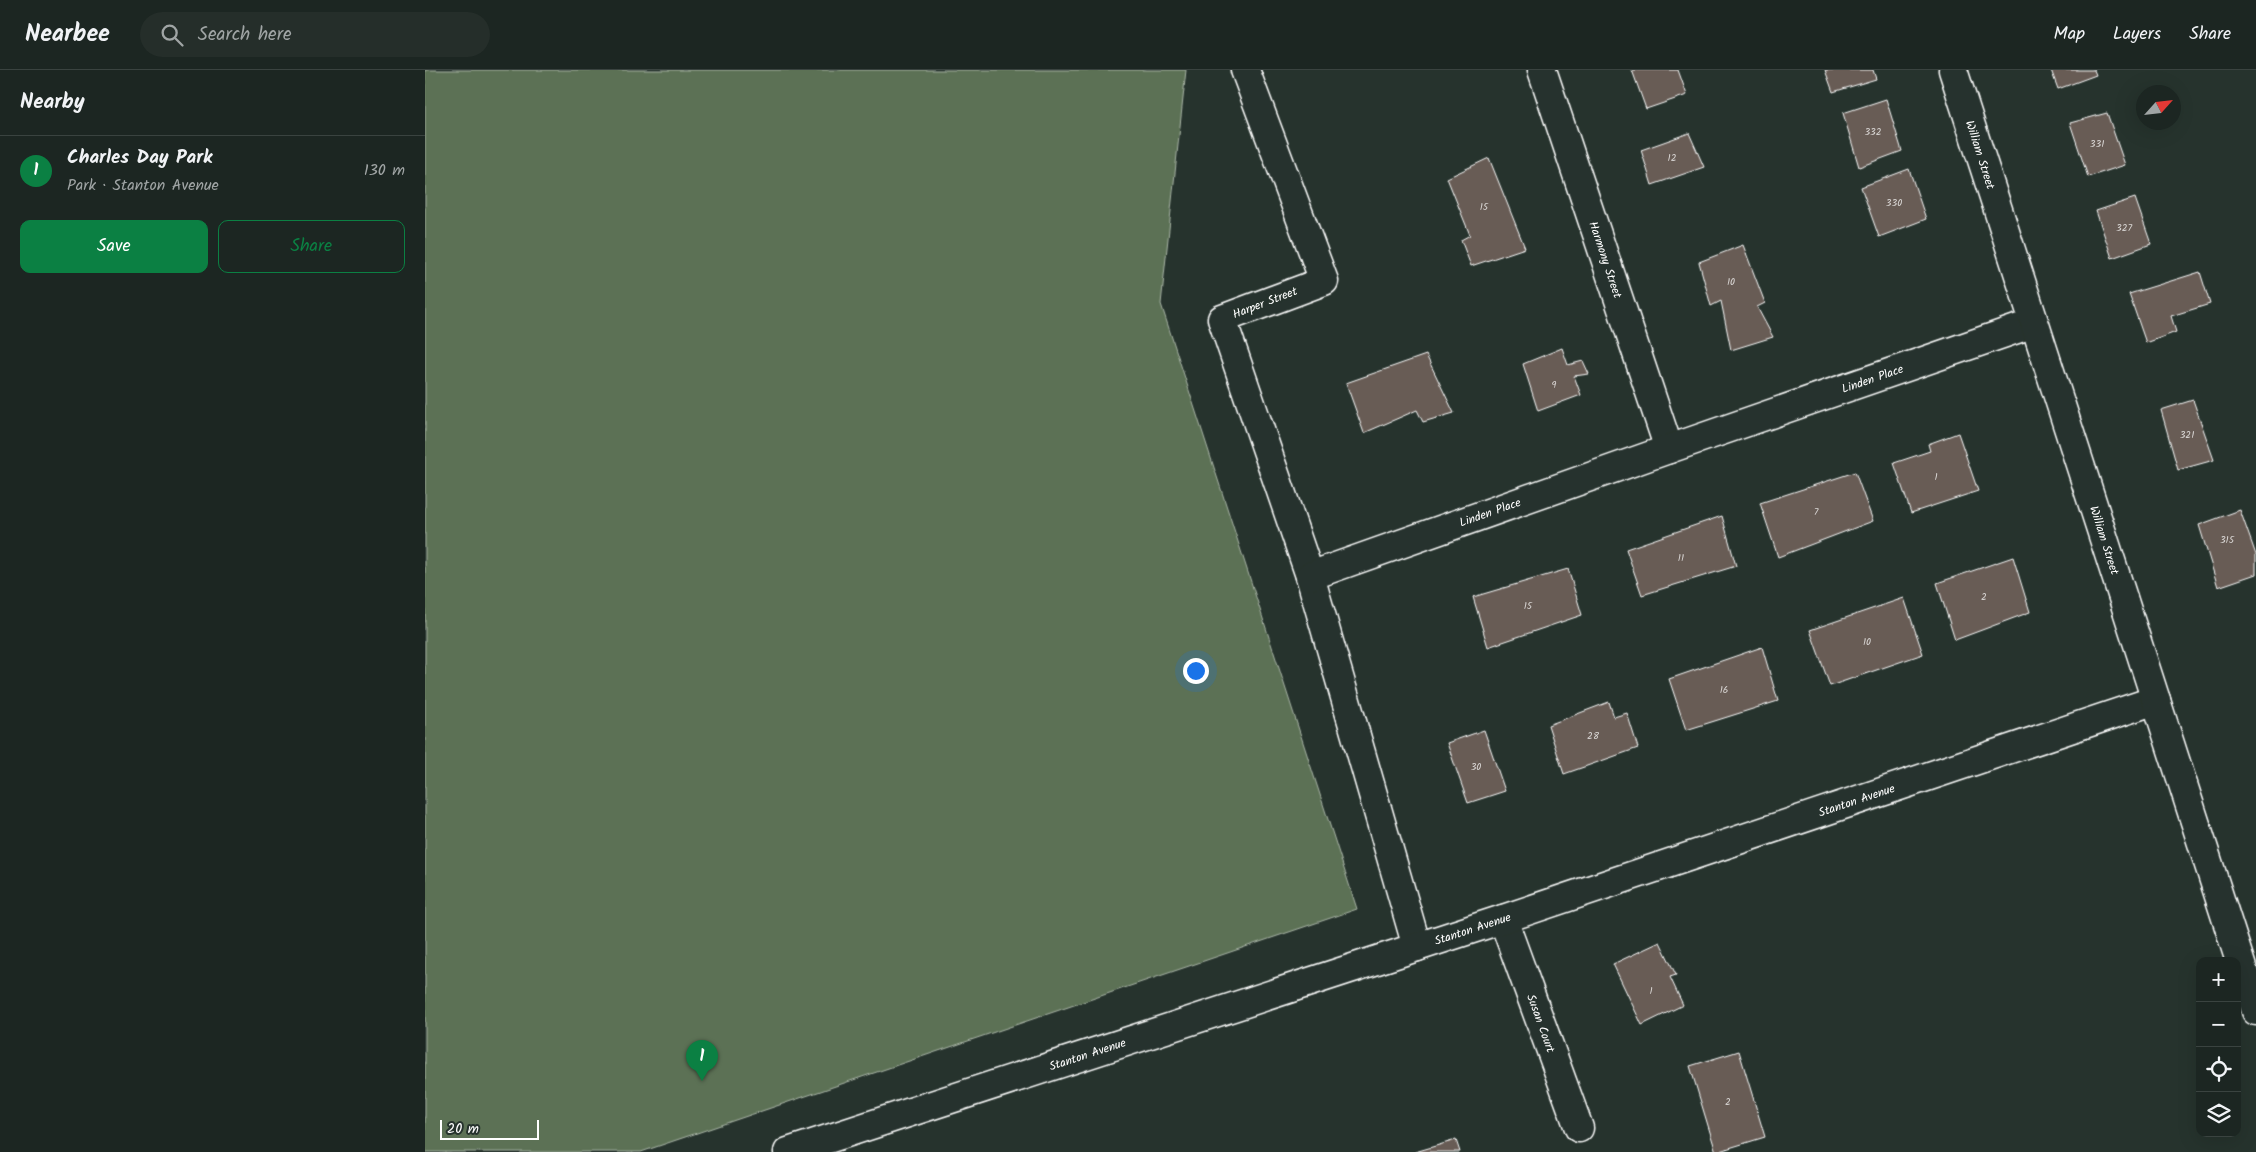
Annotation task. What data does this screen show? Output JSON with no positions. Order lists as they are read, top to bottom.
{
  "streets": {
    "street": [
      "William Street",
      "Harmony Street",
      "Harper Street",
      "Linden Place",
      "Stanton Avenue",
      "Susan Court"
    ]
  },
  "crossings": [
    ["William Street", "Linden Place"],
    ["William Street", "Stanton Avenue"],
    ["Harmony Street", "Linden Place"],
    ["Harper Street", "Linden Place"],
    ["Stanton Avenue", "Susan Court"]
  ],
  "house_numbers": [
    "332",
    "331",
    "12",
    "330",
    "15",
    "327",
    "10",
    "9",
    "321",
    "1",
    "7",
    "315",
    "11",
    "2",
    "15",
    "10",
    "16",
    "28",
    "30",
    "1",
    "2"
  ],
  "scale_bar": "20 m",
  "north": "top right",
  "page": {
    "header": "Nearbee",
    "search": "Search here",
    "nav": ["Map", "Layers", "Share"],
    "heading": "Nearby",
    "list": [
      {
        "mark": "1",
        "name": "Charles Day Park",
        "note": "Park · Stanton Avenue",
        "value": "130 m"
      }
    ],
    "buttons": ["Save", "Share"],
    "map_buttons": ["+", "−"],
    "pins": "1",
    "scale": "20 m"
  }
}
